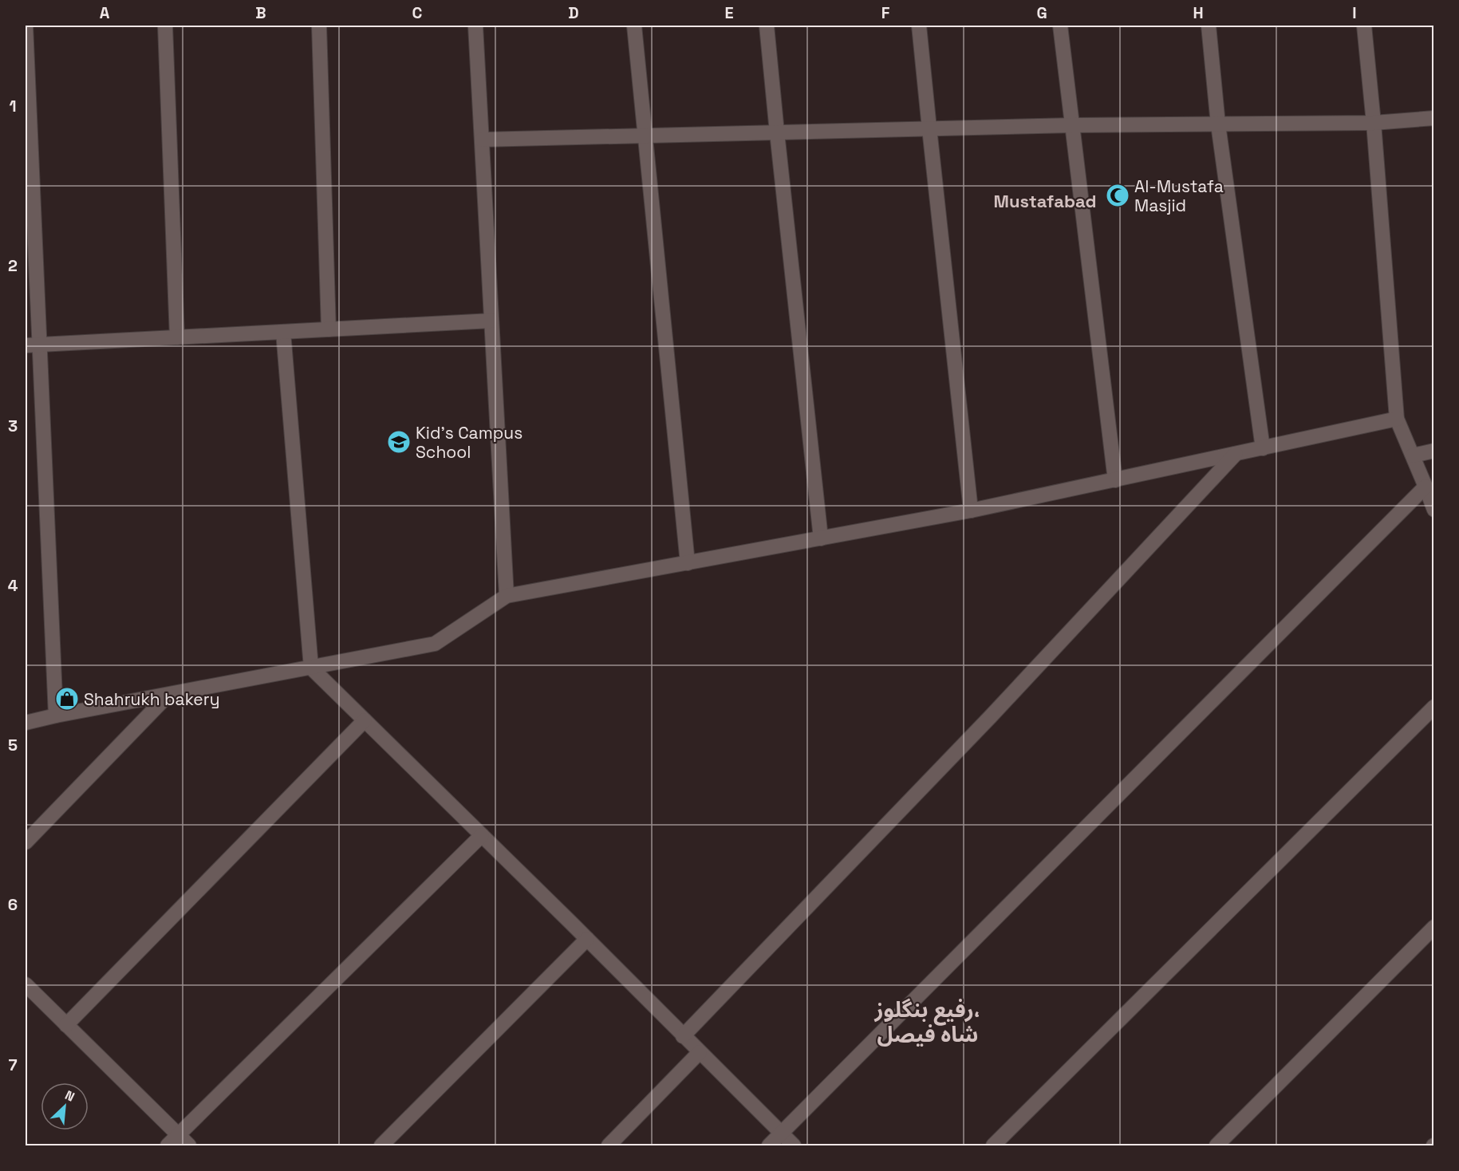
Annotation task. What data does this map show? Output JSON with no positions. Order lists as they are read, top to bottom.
{
  "districts": ["Mustafabad", "رفیع بنگلوز، شاہ فیصل"],
  "places": {
    "mosque": ["Al-Mustafa Masjid"],
    "school or university": ["Kid's Campus School"],
    "shop": ["Shahrukh bakery"]
  },
  "north": "top right",
  "grid": {
    "columns": [
      "A",
      "B",
      "C",
      "D",
      "E",
      "F",
      "G",
      "H",
      "I"
    ],
    "rows": [
      "1",
      "2",
      "3",
      "4",
      "5",
      "6",
      "7"
    ]
  }
}
